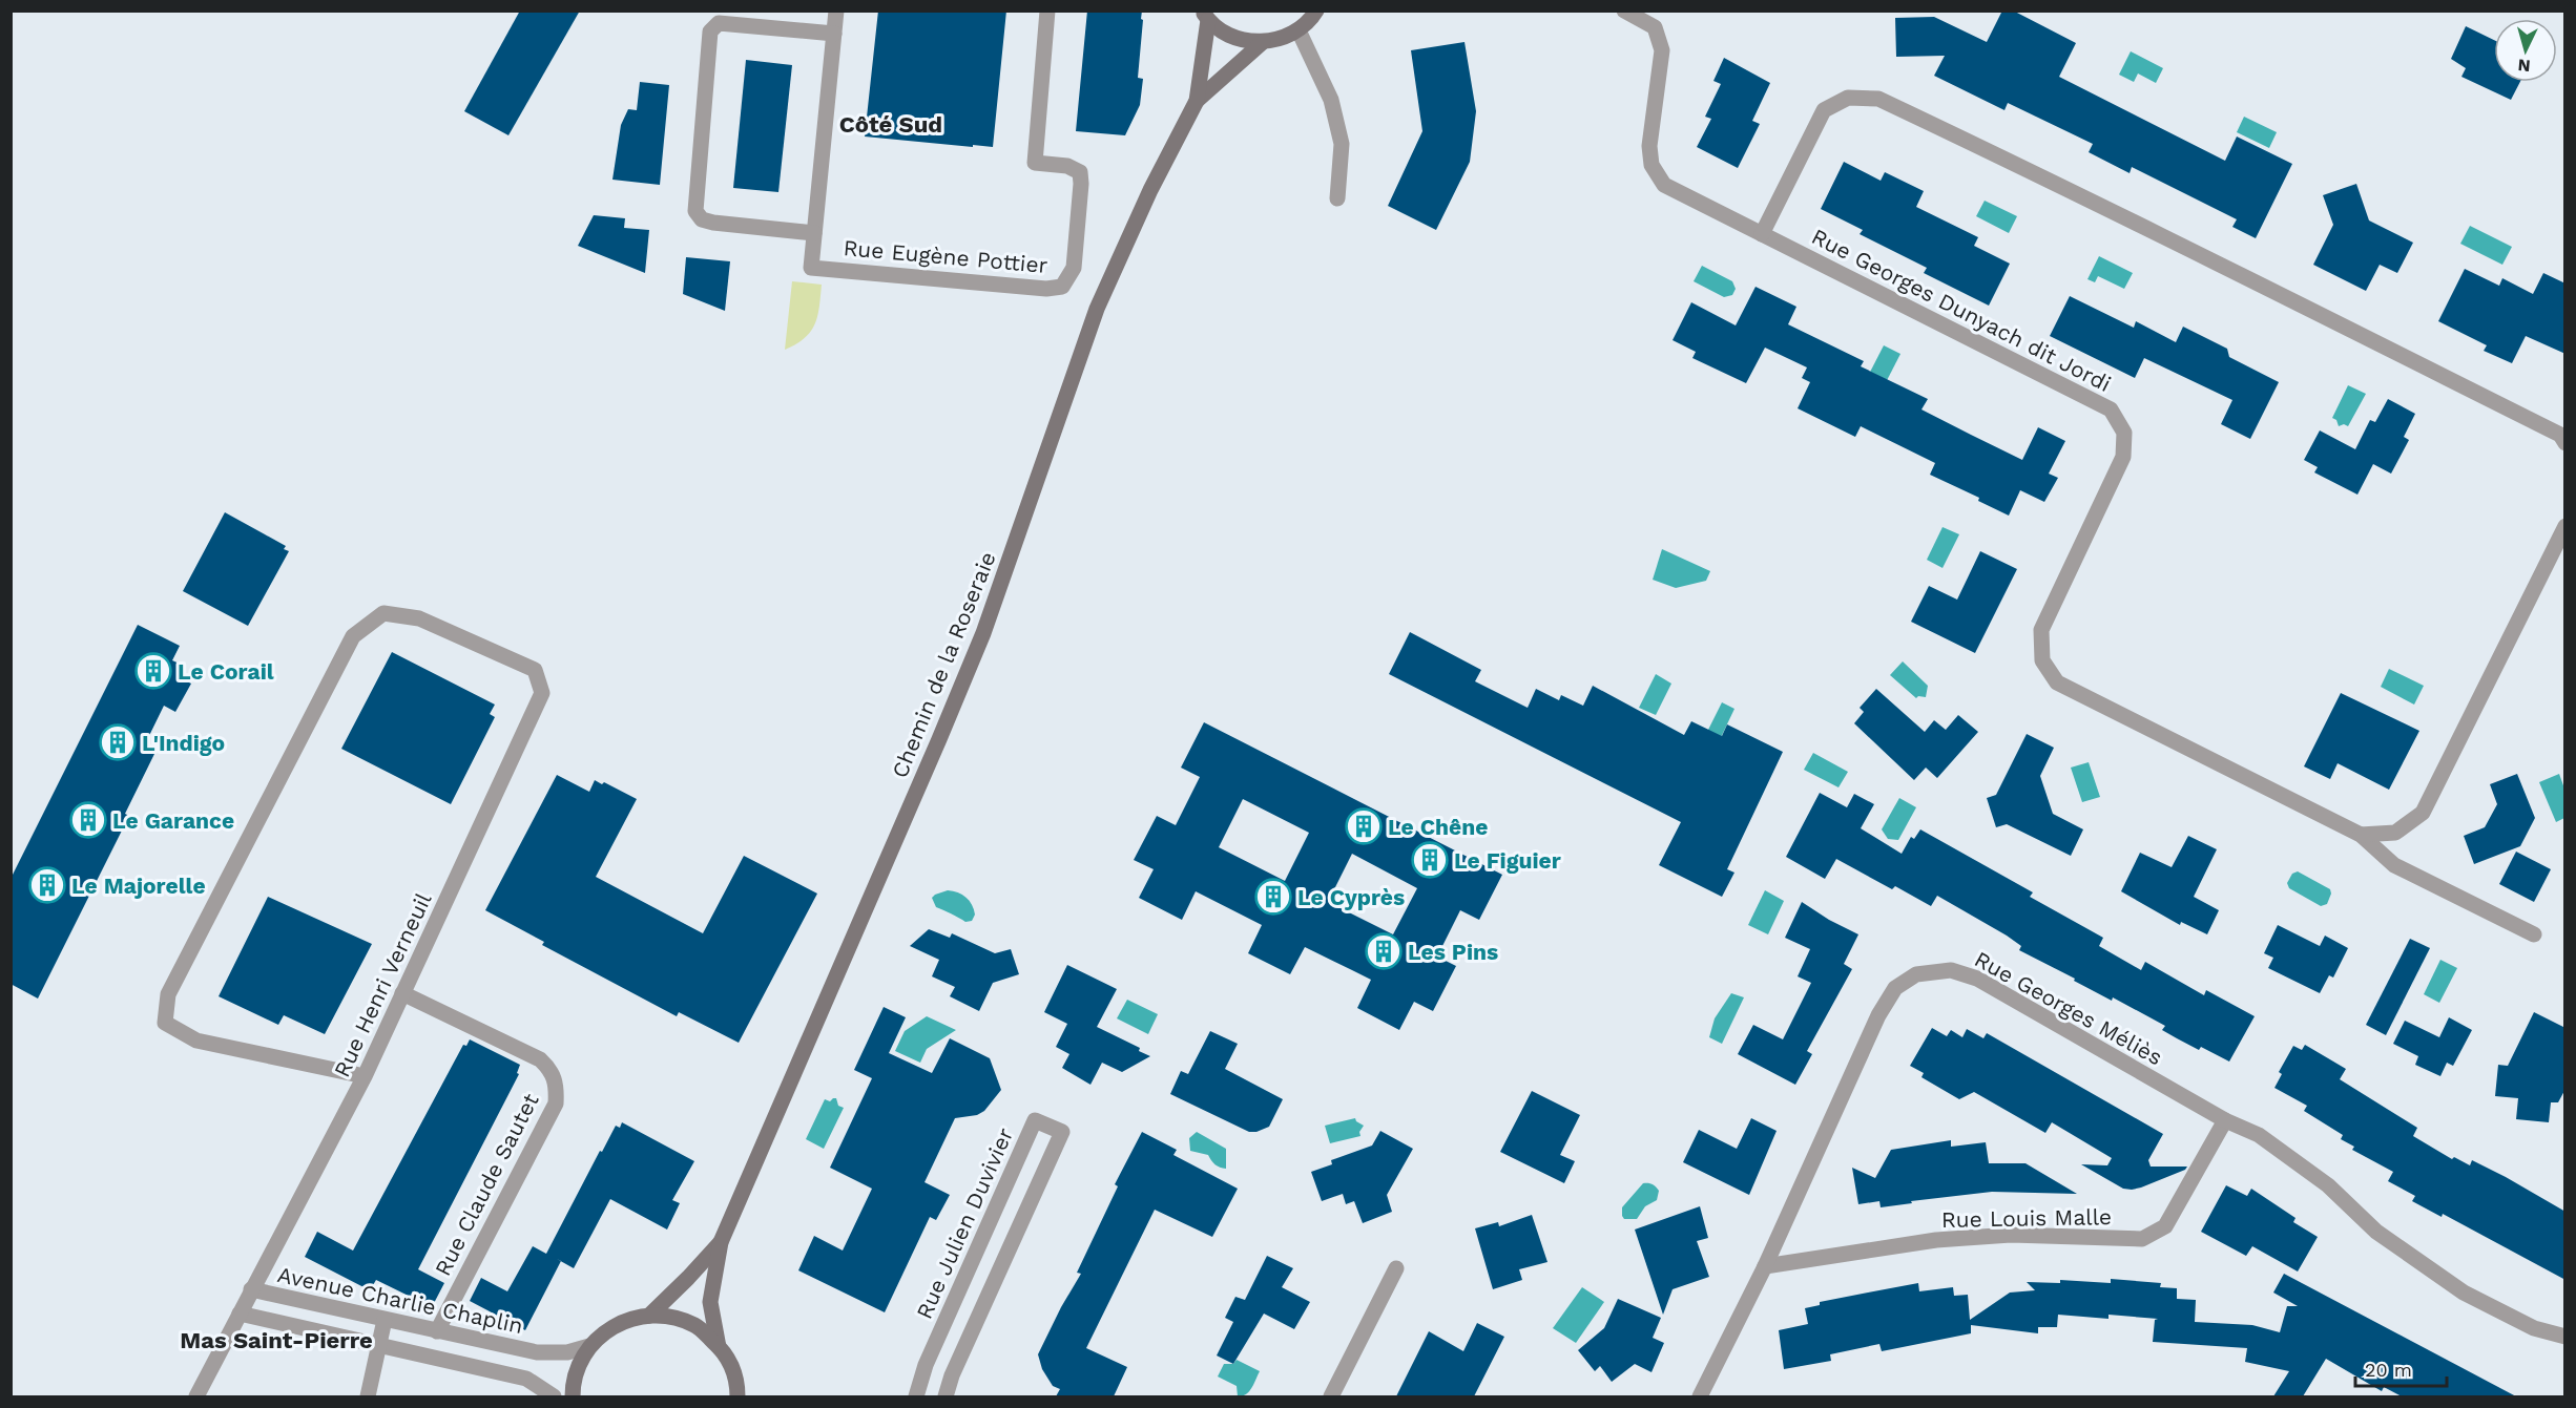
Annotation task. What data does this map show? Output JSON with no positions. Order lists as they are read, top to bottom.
{
  "streets": {
    "street": [
      "Rue Eugène Pottier",
      "Rue Georges Dunyach dit Jordi",
      "Chemin de la Roseraie",
      "Rue Henri Verneuil",
      "Rue Georges Méliès",
      "Rue Claude Sautet",
      "Rue Louis Malle",
      "Rue Julien Duvivier",
      "Avenue Charlie Chaplin"
    ]
  },
  "crossings": [
    ["Rue Henri Verneuil", "Rue Claude Sautet"],
    ["Rue Henri Verneuil", "Avenue Charlie Chaplin"],
    ["Rue Georges Méliès", "Rue Louis Malle"],
    ["Rue Claude Sautet", "Avenue Charlie Chaplin"]
  ],
  "districts": ["Côté Sud", "Mas Saint-Pierre"],
  "places": {
    "building": [
      "Le Corail",
      "L'Indigo",
      "Le Garance",
      "Le Chêne",
      "Le Figuier",
      "Le Majorelle",
      "Le Cyprès",
      "Les Pins"
    ]
  },
  "scale_bar": "20 m",
  "north": "bottom"
}
